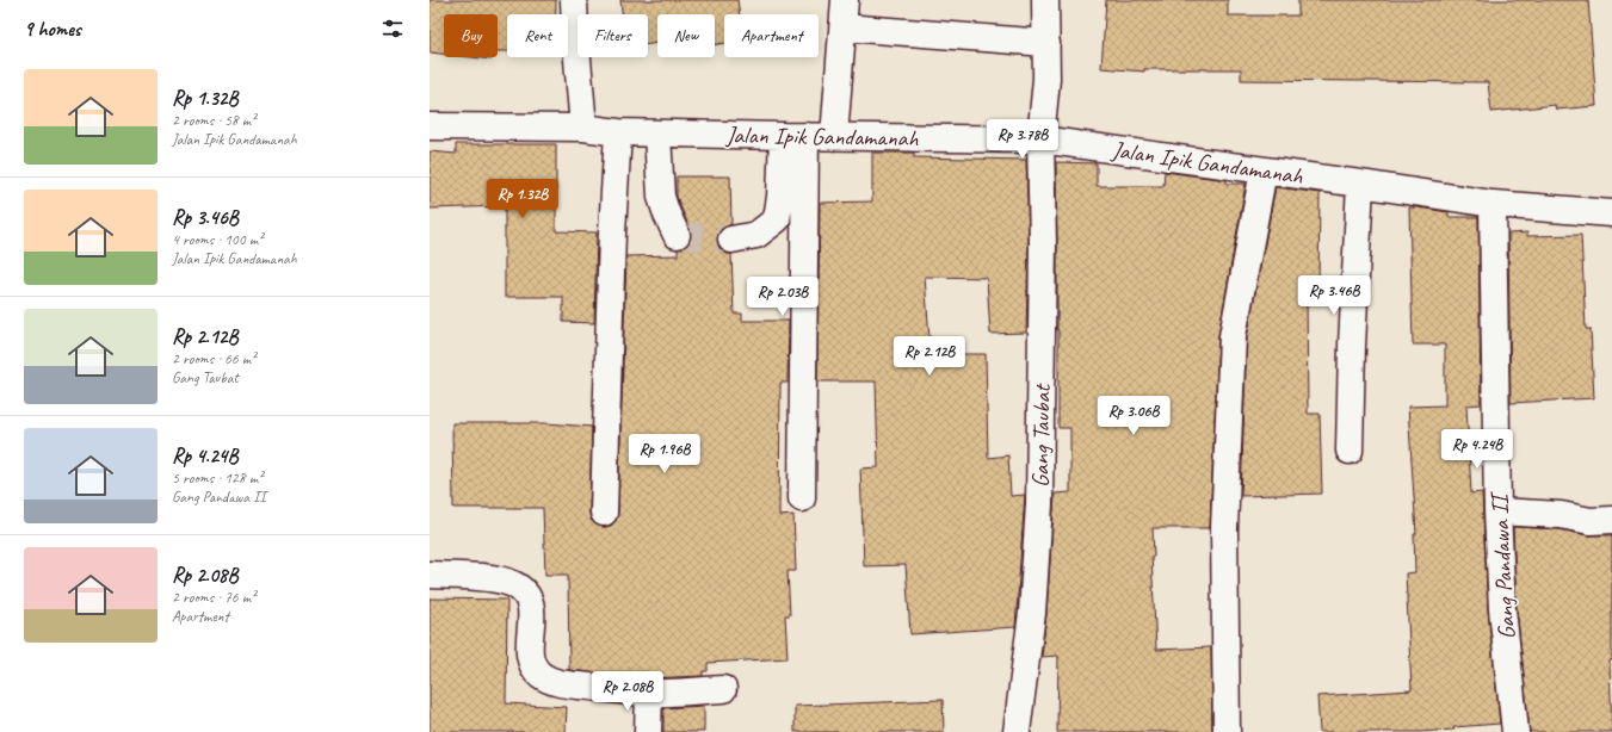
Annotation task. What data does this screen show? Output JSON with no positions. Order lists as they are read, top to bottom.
{
  "streets": {
    "street": ["Jalan Ipik Gandamanah", "Gang Taubat", "Gang Pandawa II"]
  },
  "crossings": [
    ["Jalan Ipik Gandamanah", "Gang Taubat"],
    ["Jalan Ipik Gandamanah", "Gang Pandawa II"]
  ],
  "page": {
    "heading": "9 homes",
    "chip": [
      "Buy",
      "Rent",
      "Filters",
      "New",
      "Apartment"
    ],
    "list": [
      {
        "name": "Rp 1.32B",
        "note": "2 rooms · 58 m² · Jalan Ipik Gandamanah"
      },
      {
        "name": "Rp 3.46B",
        "note": "4 rooms · 100 m² · Jalan Ipik Gandamanah"
      },
      {
        "name": "Rp 2.12B",
        "note": "2 rooms · 66 m² · Gang Taubat"
      },
      {
        "name": "Rp 4.24B",
        "note": "5 rooms · 128 m² · Gang Pandawa II"
      },
      {
        "name": "Rp 2.08B",
        "note": "2 rooms · 76 m² · Apartment"
      }
    ],
    "price": [
      "Rp 3.78B",
      "Rp 1.32B",
      "Rp 3.46B",
      "Rp 2.03B",
      "Rp 2.12B",
      "Rp 3.06B",
      "Rp 4.24B",
      "Rp 1.96B",
      "Rp 2.08B"
    ]
  }
}
